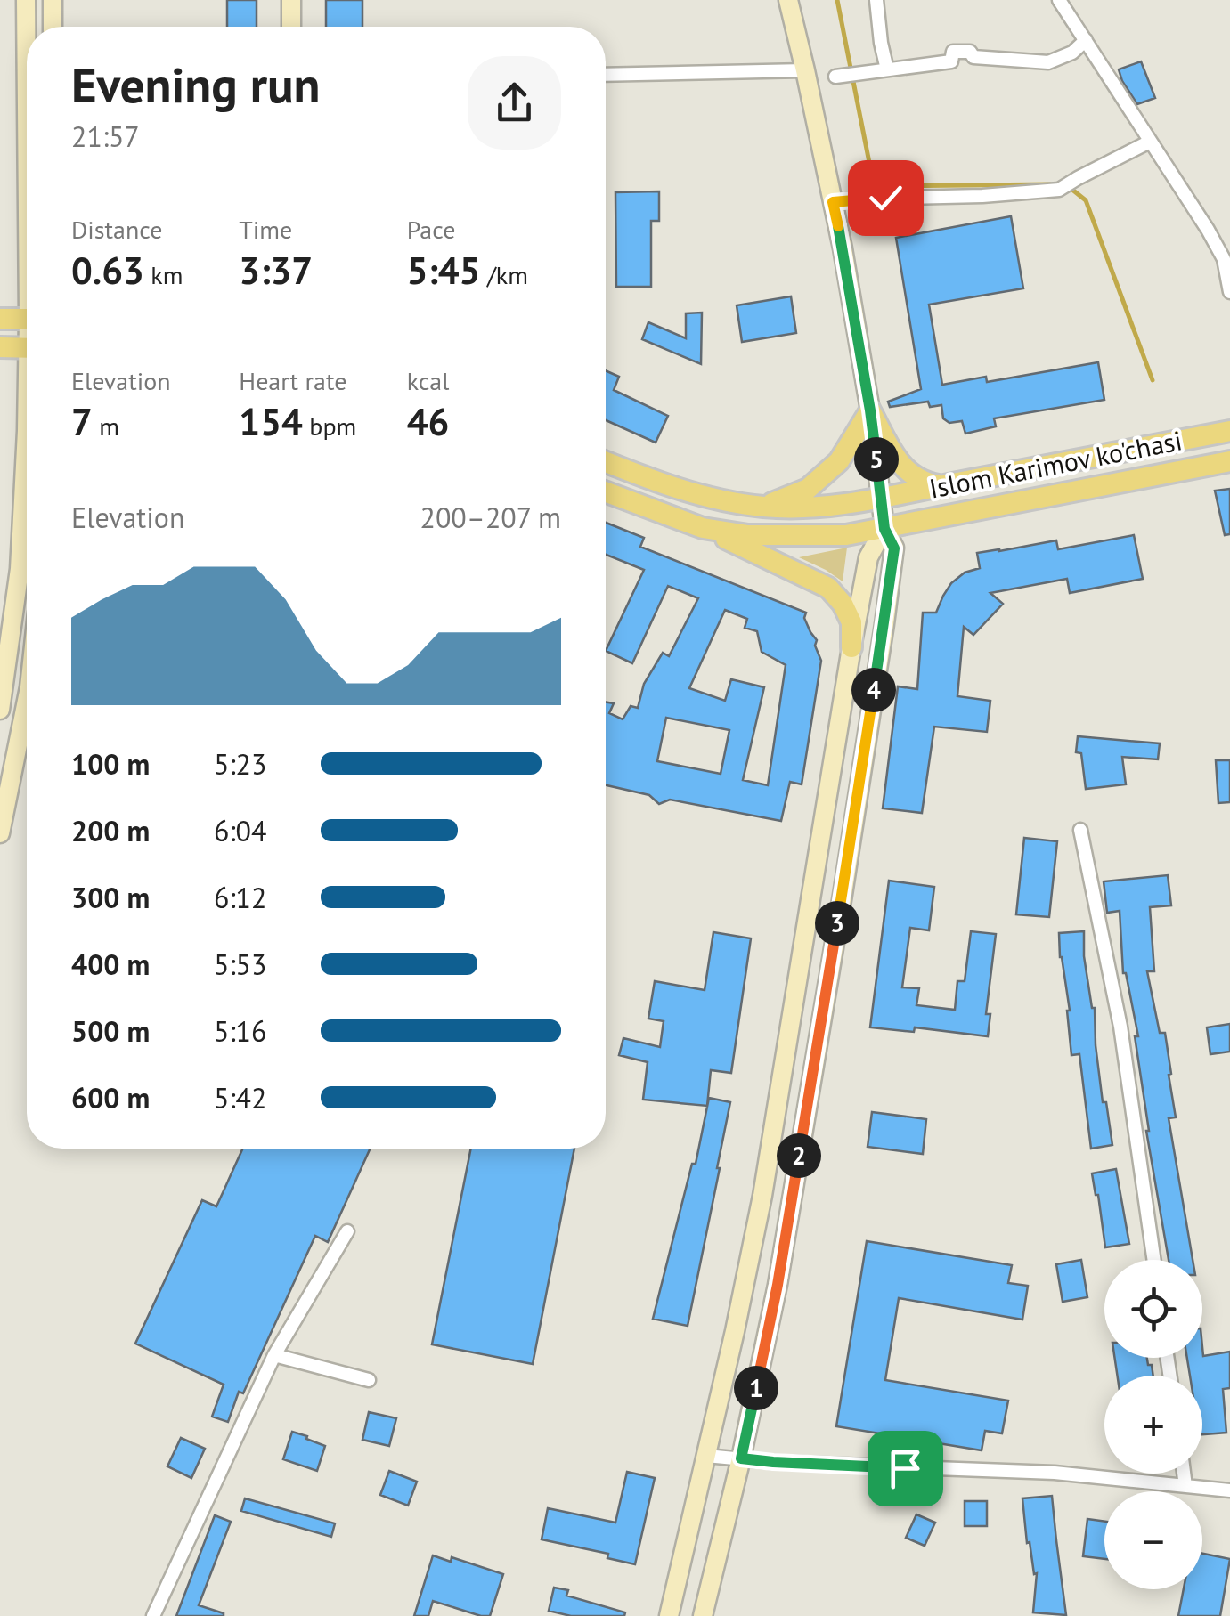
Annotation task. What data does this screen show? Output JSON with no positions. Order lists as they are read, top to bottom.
{
  "streets": {
    "main road": ["Islom Karimov ko'chasi"]
  },
  "page": {
    "heading": ["Evening run", "21:57"],
    "stats": [
      ["Distance", "0.63 km"],
      ["Time", "3:37"],
      ["Pace", "5:45 /km"],
      ["Elevation", "7 m"],
      ["Heart rate", "154 bpm"],
      ["kcal", "46"]
    ],
    "pins": [
      "5",
      "4",
      "3",
      "2",
      "1"
    ],
    "chart": ["Elevation", "200–207 m"],
    "list": [
      {
        "name": "100 m",
        "note": "5:23"
      },
      {
        "name": "200 m",
        "note": "6:04"
      },
      {
        "name": "300 m",
        "note": "6:12"
      },
      {
        "name": "400 m",
        "note": "5:53"
      },
      {
        "name": "500 m",
        "note": "5:16"
      },
      {
        "name": "600 m",
        "note": "5:42"
      }
    ],
    "map_buttons": ["+", "−"]
  }
}
